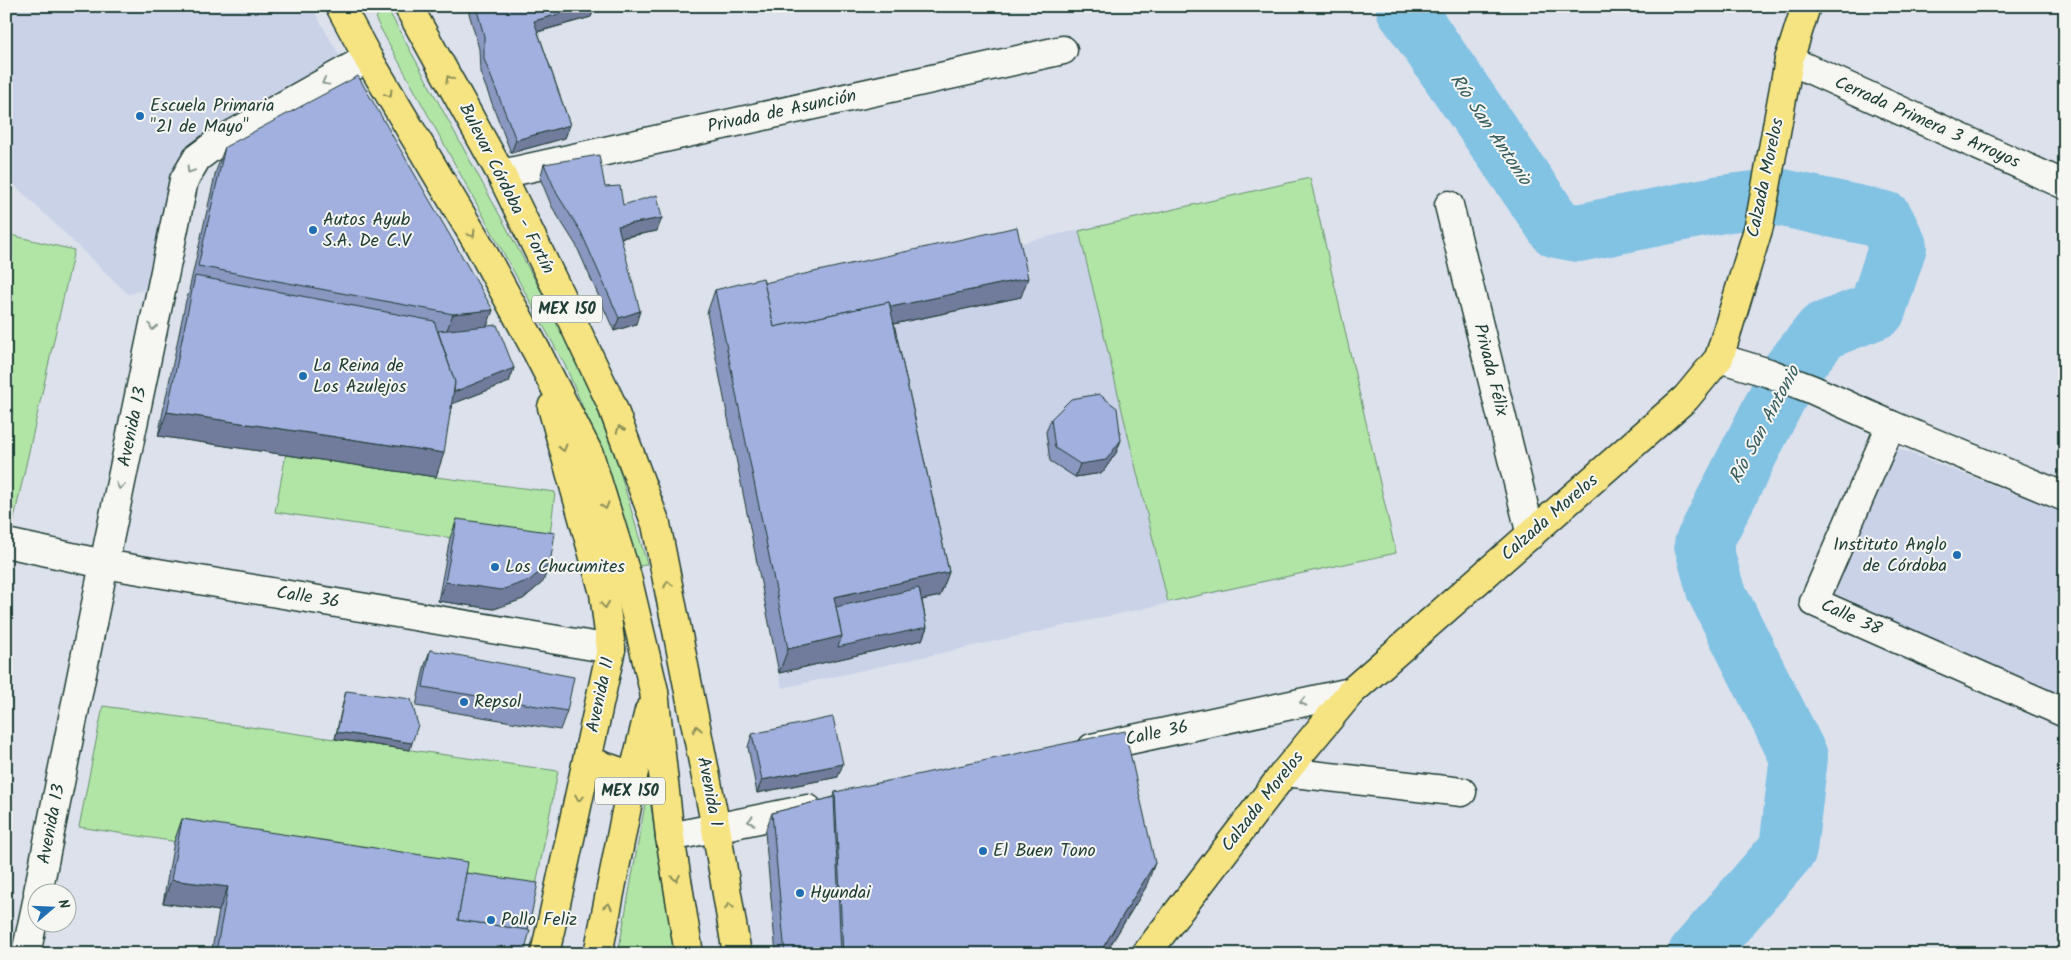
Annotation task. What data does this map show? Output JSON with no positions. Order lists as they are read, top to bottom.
{
  "streets": {
    "main road": [
      "Calzada Morelos",
      "Bulevar Córdoba - Fortín",
      "MEX 150",
      "Avenida 11",
      "Avenida 1"
    ],
    "street": [
      "Privada de Asunción",
      "Cerrada Primera 3 Arroyos",
      "Privada Félix",
      "Avenida 13",
      "Calle 36",
      "Calle 38"
    ]
  },
  "crossings": [
    ["Privada de Asunción", "Bulevar Córdoba - Fortín"],
    ["Cerrada Primera 3 Arroyos", "Calzada Morelos"],
    ["Calzada Morelos", "Privada Félix"],
    ["Calzada Morelos", "Calle 36"],
    ["Bulevar Córdoba - Fortín", "MEX 150"],
    ["Bulevar Córdoba - Fortín", "Avenida 1"],
    ["MEX 150", "Avenida 13"],
    ["MEX 150", "Avenida 11"],
    ["MEX 150", "Avenida 1"],
    ["Avenida 13", "Calle 36"],
    ["Calle 36", "Avenida 11"]
  ],
  "one_way": ["Avenida 13"],
  "water": ["Río San Antonio"],
  "places": [
    "Escuela Primaria \"21 de Mayo\"",
    "Autos Ayub S.A. De C.V",
    "La Reina de Los Azulejos",
    "Instituto Anglo de Córdoba",
    "Los Chucumites",
    "Repsol",
    "El Buen Tono",
    "Hyundai",
    "Pollo Feliz"
  ],
  "north": "right"
}
